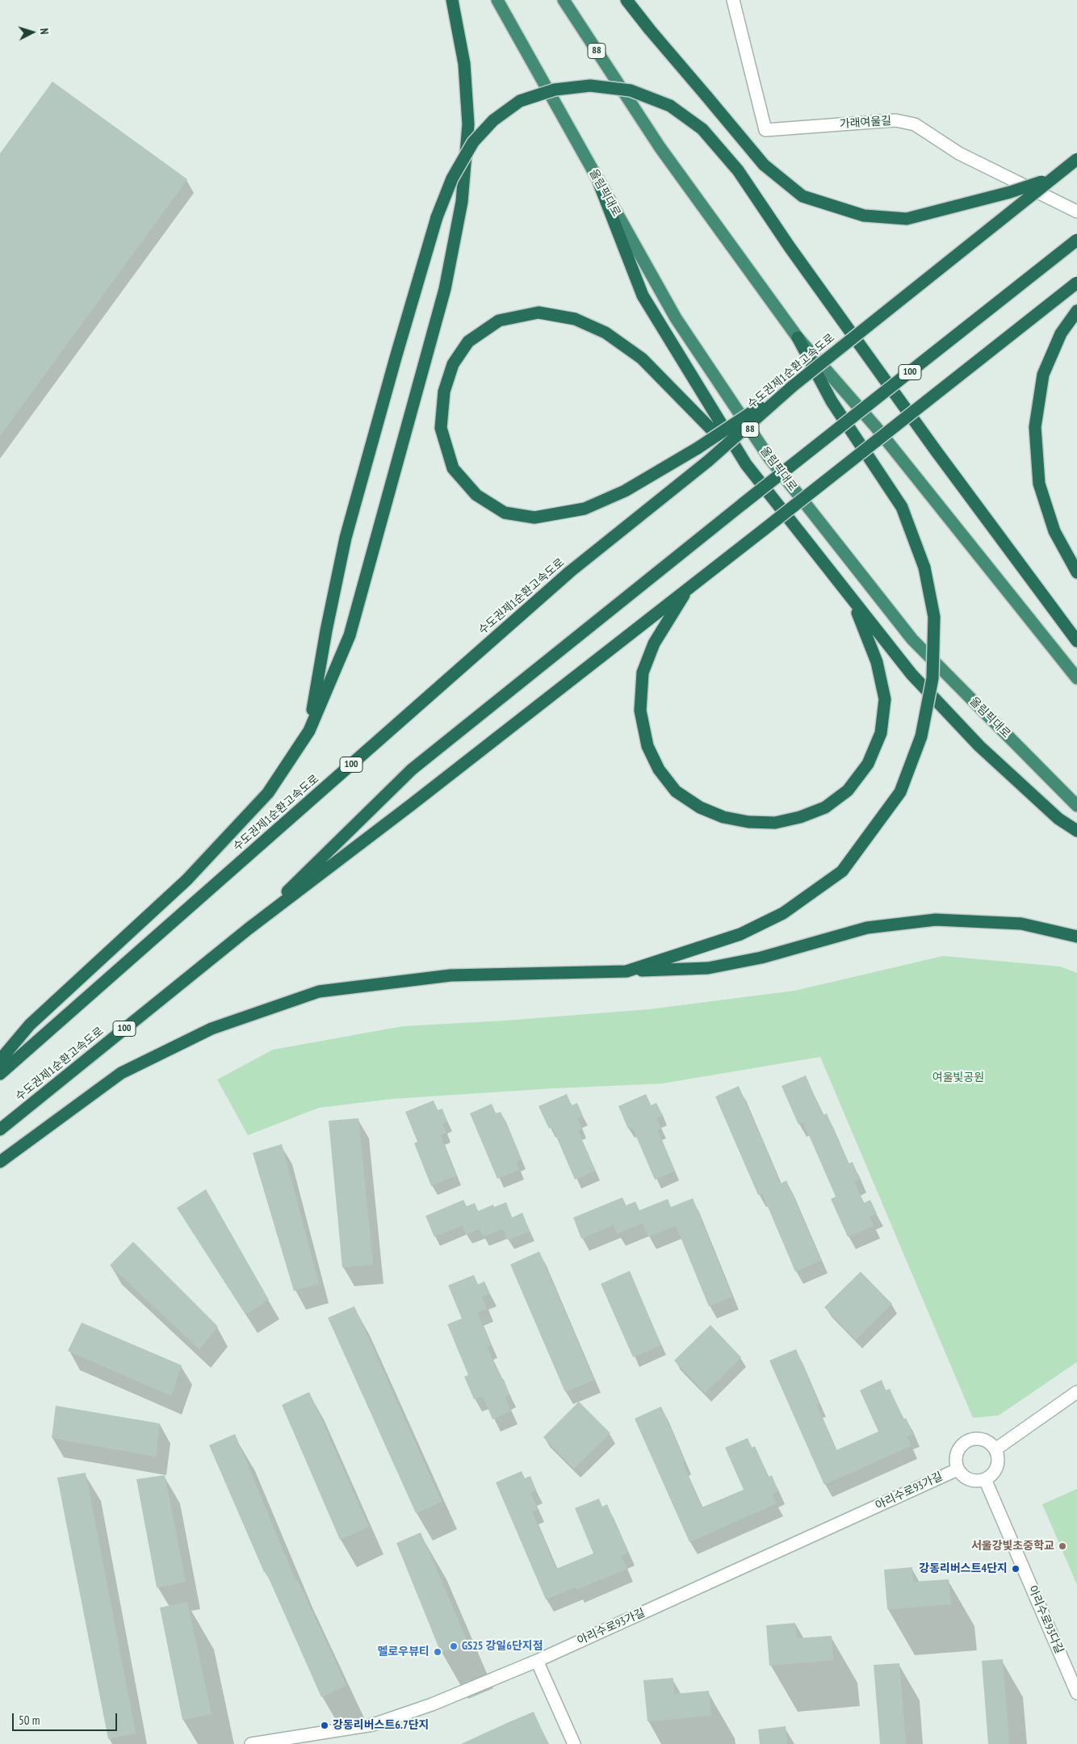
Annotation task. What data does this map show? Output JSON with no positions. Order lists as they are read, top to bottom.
{
  "streets": {
    "highway": [
      "88",
      "올림픽대로",
      "수도권제1순환고속도로",
      "100"
    ],
    "street": ["가래여울길", "아리수로93가길", "아리수로93다길"]
  },
  "crossings": [
    ["아리수로93가길", "아리수로93다길"]
  ],
  "parks": ["여울빛공원"],
  "places": [
    "서울강빛초중학교",
    "강동리버스트4단지",
    "GS25 강일6단지점",
    "멜로우뷰티",
    "강동리버스트6.7단지"
  ],
  "scale_bar": "50 m",
  "north": "right"
}
